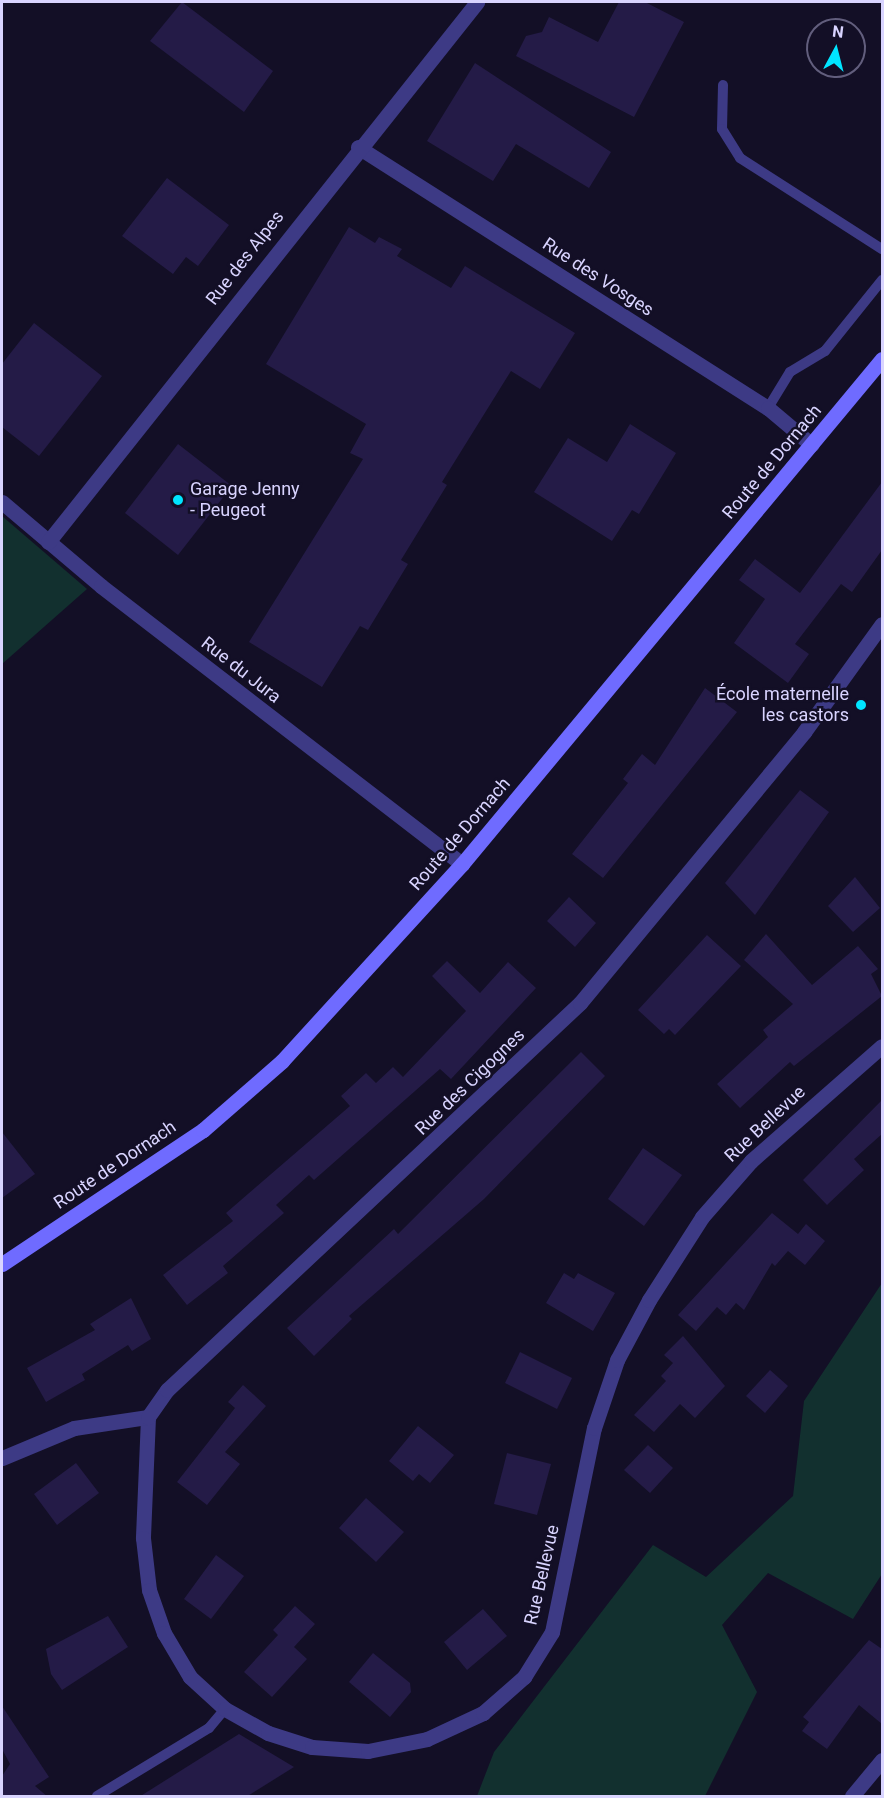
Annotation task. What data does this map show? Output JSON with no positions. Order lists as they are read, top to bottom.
{
  "streets": {
    "main road": ["Route de Dornach"],
    "street": [
      "Rue des Alpes",
      "Rue des Vosges",
      "Rue du Jura",
      "Rue des Cigognes",
      "Rue Bellevue"
    ]
  },
  "crossings": [
    ["Rue des Alpes", "Rue des Vosges"],
    ["Rue des Alpes", "Rue du Jura"],
    ["Rue des Vosges", "Route de Dornach"],
    ["Route de Dornach", "Rue du Jura"],
    ["Rue des Cigognes", "Rue Bellevue"]
  ],
  "places": ["Garage Jenny - Peugeot", "École maternelle les castors"],
  "north": "top"
}
